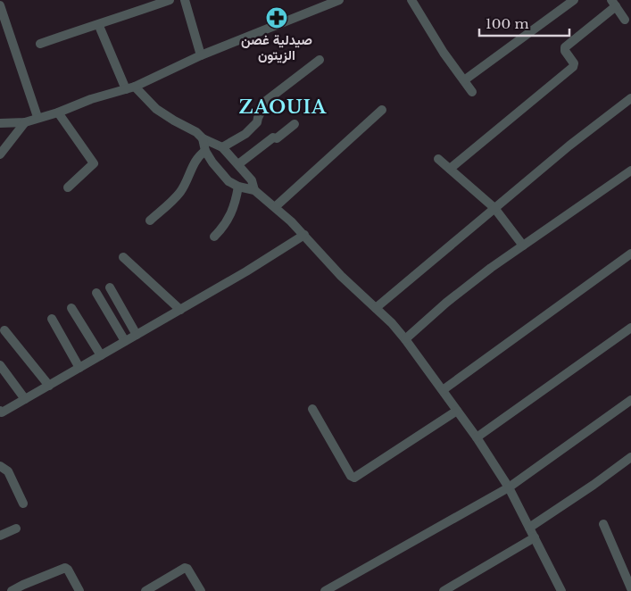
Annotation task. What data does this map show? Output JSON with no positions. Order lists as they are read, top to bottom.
{
  "districts": ["ZAOUIA"],
  "places": {
    "pharmacy": ["صيدلية غصن الزيتون"]
  },
  "scale_bar": "100 m"
}
